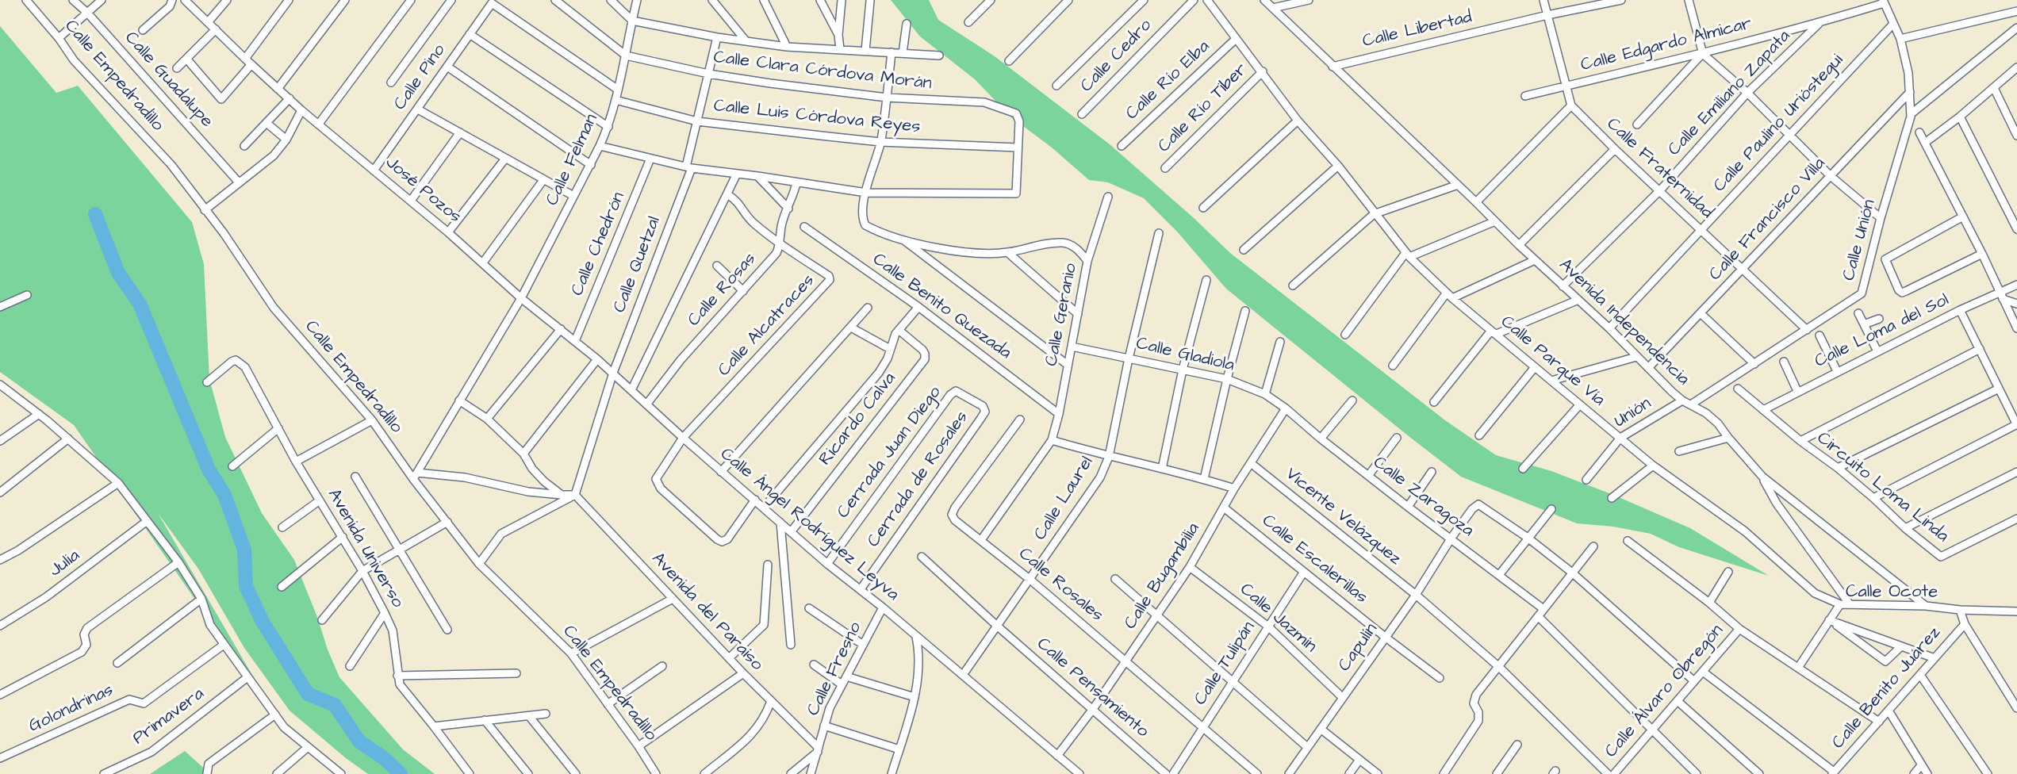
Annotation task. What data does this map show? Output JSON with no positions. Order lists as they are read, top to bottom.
{
  "streets": {
    "street": [
      "Calle Libertad",
      "Calle Edgardo Almicar",
      "Calle Cedro",
      "Calle Clara Córdova Morán",
      "Calle Empedradillo",
      "Calle Pino",
      "Calle Guadalupe",
      "Calle Río Elba",
      "Calle Emiliano Zapata",
      "Calle Río Tiber",
      "Calle Luis Córdova Reyes",
      "Calle Paulino Urióstegui",
      "Calle Felman",
      "Calle Fraternidad",
      "José Pozos",
      "Calle Francisco Villa",
      "Calle Unión",
      "Calle Chedrón",
      "Calle Quetzal",
      "Calle Rosas",
      "Calle Benito Quezada",
      "Calle Geranio",
      "Avenida Independencia",
      "Calle Alcatraces",
      "Calle Loma del Sol",
      "Calle Gladiola",
      "Calle Parque Vía",
      "Unión",
      "Ricardo Calva",
      "Cerrada Juan Diego",
      "Cerrada de Rosales",
      "Circuito Loma Linda",
      "Calle Zaragoza",
      "Calle Laurel",
      "Vicente Velázquez",
      "Calle Ángel Rodríguez Leyva",
      "Avenida Universo",
      "Calle Escalerillas",
      "Julia",
      "Calle Bugambilia",
      "Calle Rosales",
      "Calle Ocote",
      "Avenida del Paraíso",
      "Calle Jazmín",
      "Capulín",
      "Calle Tulipán",
      "Calle Fresno",
      "Calle Pensamiento",
      "Calle Benito Juárez",
      "Calle Álvaro Obregón",
      "Golondrinas",
      "Primavera"
    ]
  },
  "crossings": [
    ["Calle Libertad", "Calle Fraternidad"],
    ["Calle Libertad", "Avenida Independencia"],
    ["Calle Edgardo Almicar", "Calle Emiliano Zapata"],
    ["Calle Edgardo Almicar", "Calle Fraternidad"],
    ["Calle Edgardo Almicar", "Calle Unión"],
    ["Calle Clara Córdova Morán", "Calle Luis Córdova Reyes"],
    ["Calle Clara Córdova Morán", "Calle Felman"],
    ["Calle Clara Córdova Morán", "Calle Quetzal"],
    ["Calle Empedradillo", "Calle Felman"],
    ["Calle Pino", "José Pozos"],
    ["Calle Río Elba", "Calle Parque Vía"],
    ["Calle Emiliano Zapata", "Calle Fraternidad"],
    ["Calle Emiliano Zapata", "Avenida Independencia"],
    ["Calle Río Tiber", "Calle Parque Vía"],
    ["Calle Luis Córdova Reyes", "Calle Felman"],
    ["Calle Luis Córdova Reyes", "Calle Quetzal"],
    ["Calle Paulino Urióstegui", "Calle Fraternidad"],
    ["Calle Paulino Urióstegui", "Calle Unión"],
    ["Calle Paulino Urióstegui", "Avenida Independencia"],
    ["Calle Felman", "José Pozos"],
    ["Calle Felman", "Calle Ángel Rodríguez Leyva"],
    ["Calle Fraternidad", "Calle Francisco Villa"],
    ["Calle Fraternidad", "Calle Unión"],
    ["José Pozos", "Calle Ángel Rodríguez Leyva"],
    ["Calle Francisco Villa", "Calle Unión"],
    ["Calle Francisco Villa", "Avenida Independencia"],
    ["Calle Unión", "Avenida Independencia"],
    ["Calle Chedrón", "Calle Ángel Rodríguez Leyva"],
    ["Calle Quetzal", "Calle Ángel Rodríguez Leyva"],
    ["Calle Quetzal", "Avenida del Paraíso"],
    ["Calle Rosas", "Calle Alcatraces"],
    ["Calle Rosas", "Calle Ángel Rodríguez Leyva"],
    ["Calle Benito Quezada", "Calle Geranio"],
    ["Calle Geranio", "Calle Gladiola"],
    ["Calle Geranio", "Calle Rosales"],
    ["Avenida Independencia", "Unión"],
    ["Avenida Independencia", "Calle Ocote"],
    ["Calle Alcatraces", "Calle Ángel Rodríguez Leyva"],
    ["Calle Loma del Sol", "Circuito Loma Linda"],
    ["Calle Gladiola", "Calle Zaragoza"],
    ["Calle Gladiola", "Calle Laurel"],
    ["Calle Gladiola", "Calle Bugambilia"],
    ["Calle Parque Vía", "Unión"],
    ["Calle Parque Vía", "Calle Ocote"],
    ["Ricardo Calva", "Calle Ángel Rodríguez Leyva"],
    ["Cerrada Juan Diego", "Cerrada de Rosales"],
    ["Cerrada Juan Diego", "Calle Ángel Rodríguez Leyva"],
    ["Cerrada de Rosales", "Calle Ángel Rodríguez Leyva"],
    ["Calle Zaragoza", "Calle Bugambilia"],
    ["Calle Zaragoza", "Capulín"],
    ["Calle Laurel", "Calle Ángel Rodríguez Leyva"],
    ["Calle Laurel", "Calle Rosales"],
    ["Calle Laurel", "Calle Pensamiento"],
    ["Vicente Velázquez", "Calle Bugambilia"],
    ["Vicente Velázquez", "Capulín"],
    ["Calle Ángel Rodríguez Leyva", "Calle Bugambilia"],
    ["Calle Ángel Rodríguez Leyva", "Calle Fresno"],
    ["Calle Escalerillas", "Calle Bugambilia"],
    ["Calle Escalerillas", "Capulín"],
    ["Calle Escalerillas", "Calle Tulipán"],
    ["Calle Bugambilia", "Calle Rosales"],
    ["Calle Bugambilia", "Calle Jazmín"],
    ["Calle Bugambilia", "Calle Pensamiento"],
    ["Calle Rosales", "Calle Tulipán"],
    ["Avenida del Paraíso", "Calle Fresno"],
    ["Calle Jazmín", "Capulín"],
    ["Calle Jazmín", "Calle Tulipán"]
  ]
}
